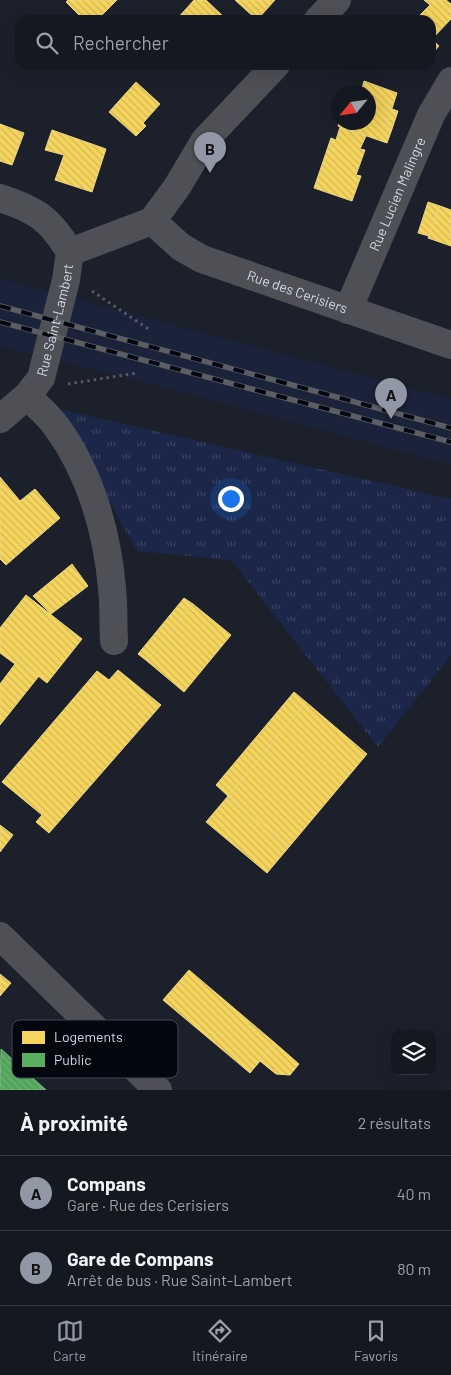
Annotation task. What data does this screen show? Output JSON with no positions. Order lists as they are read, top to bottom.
{
  "streets": {
    "street": ["Rue Lucien Malingre", "Rue des Cerisiers", "Rue Saint-Lambert"]
  },
  "crossings": [
    ["Rue Lucien Malingre", "Rue des Cerisiers"],
    ["Rue des Cerisiers", "Rue Saint-Lambert"]
  ],
  "legend": ["Logements", "Public"],
  "north": "bottom left",
  "page": {
    "search": "Rechercher",
    "pins": ["B", "A"],
    "heading": ["À proximité", "2 résultats"],
    "list": [
      {
        "mark": "A",
        "name": "Compans",
        "note": "Gare · Rue des Cerisiers",
        "value": "40 m"
      },
      {
        "mark": "B",
        "name": "Gare de Compans",
        "note": "Arrêt de bus · Rue Saint-Lambert",
        "value": "80 m"
      }
    ],
    "nav": ["Carte", "Itinéraire", "Favoris"]
  }
}
